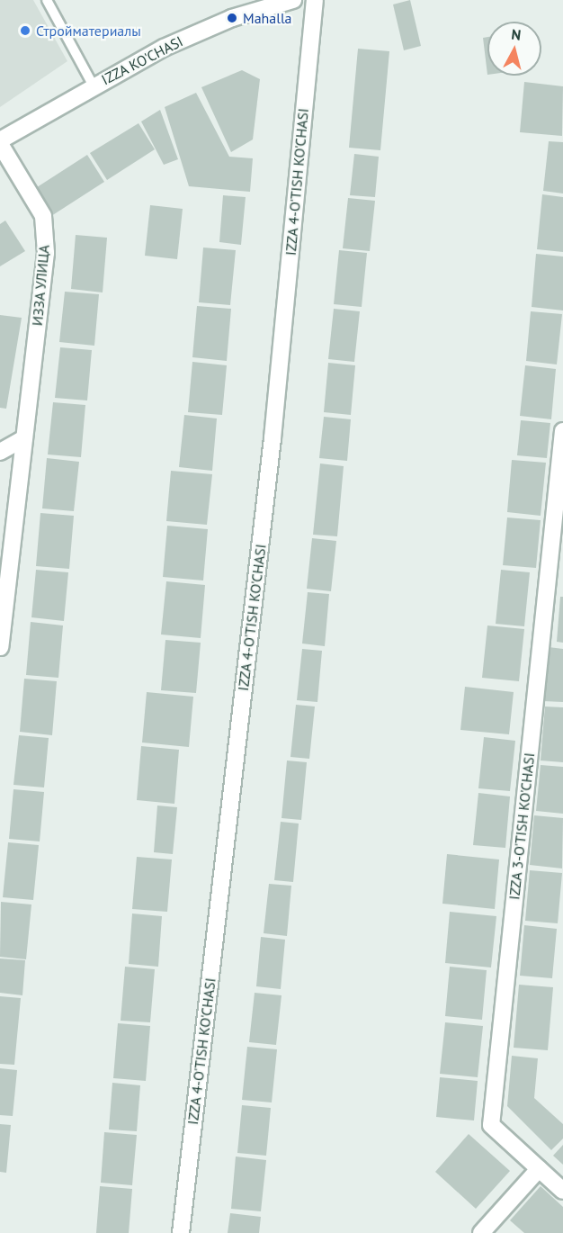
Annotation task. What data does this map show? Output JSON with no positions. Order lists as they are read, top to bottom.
{
  "streets": {
    "street": [
      "IZZA KO'CHASI",
      "IZZA 4-O'TISH KO'CHASI",
      "ИЗЗА УЛИЦА",
      "IZZA 3-O'TISH KO'CHASI"
    ]
  },
  "crossings": [
    ["IZZA KO'CHASI", "ИЗЗА УЛИЦА"]
  ],
  "places": ["Mahalla", "Стройматериалы"],
  "north": "top"
}
